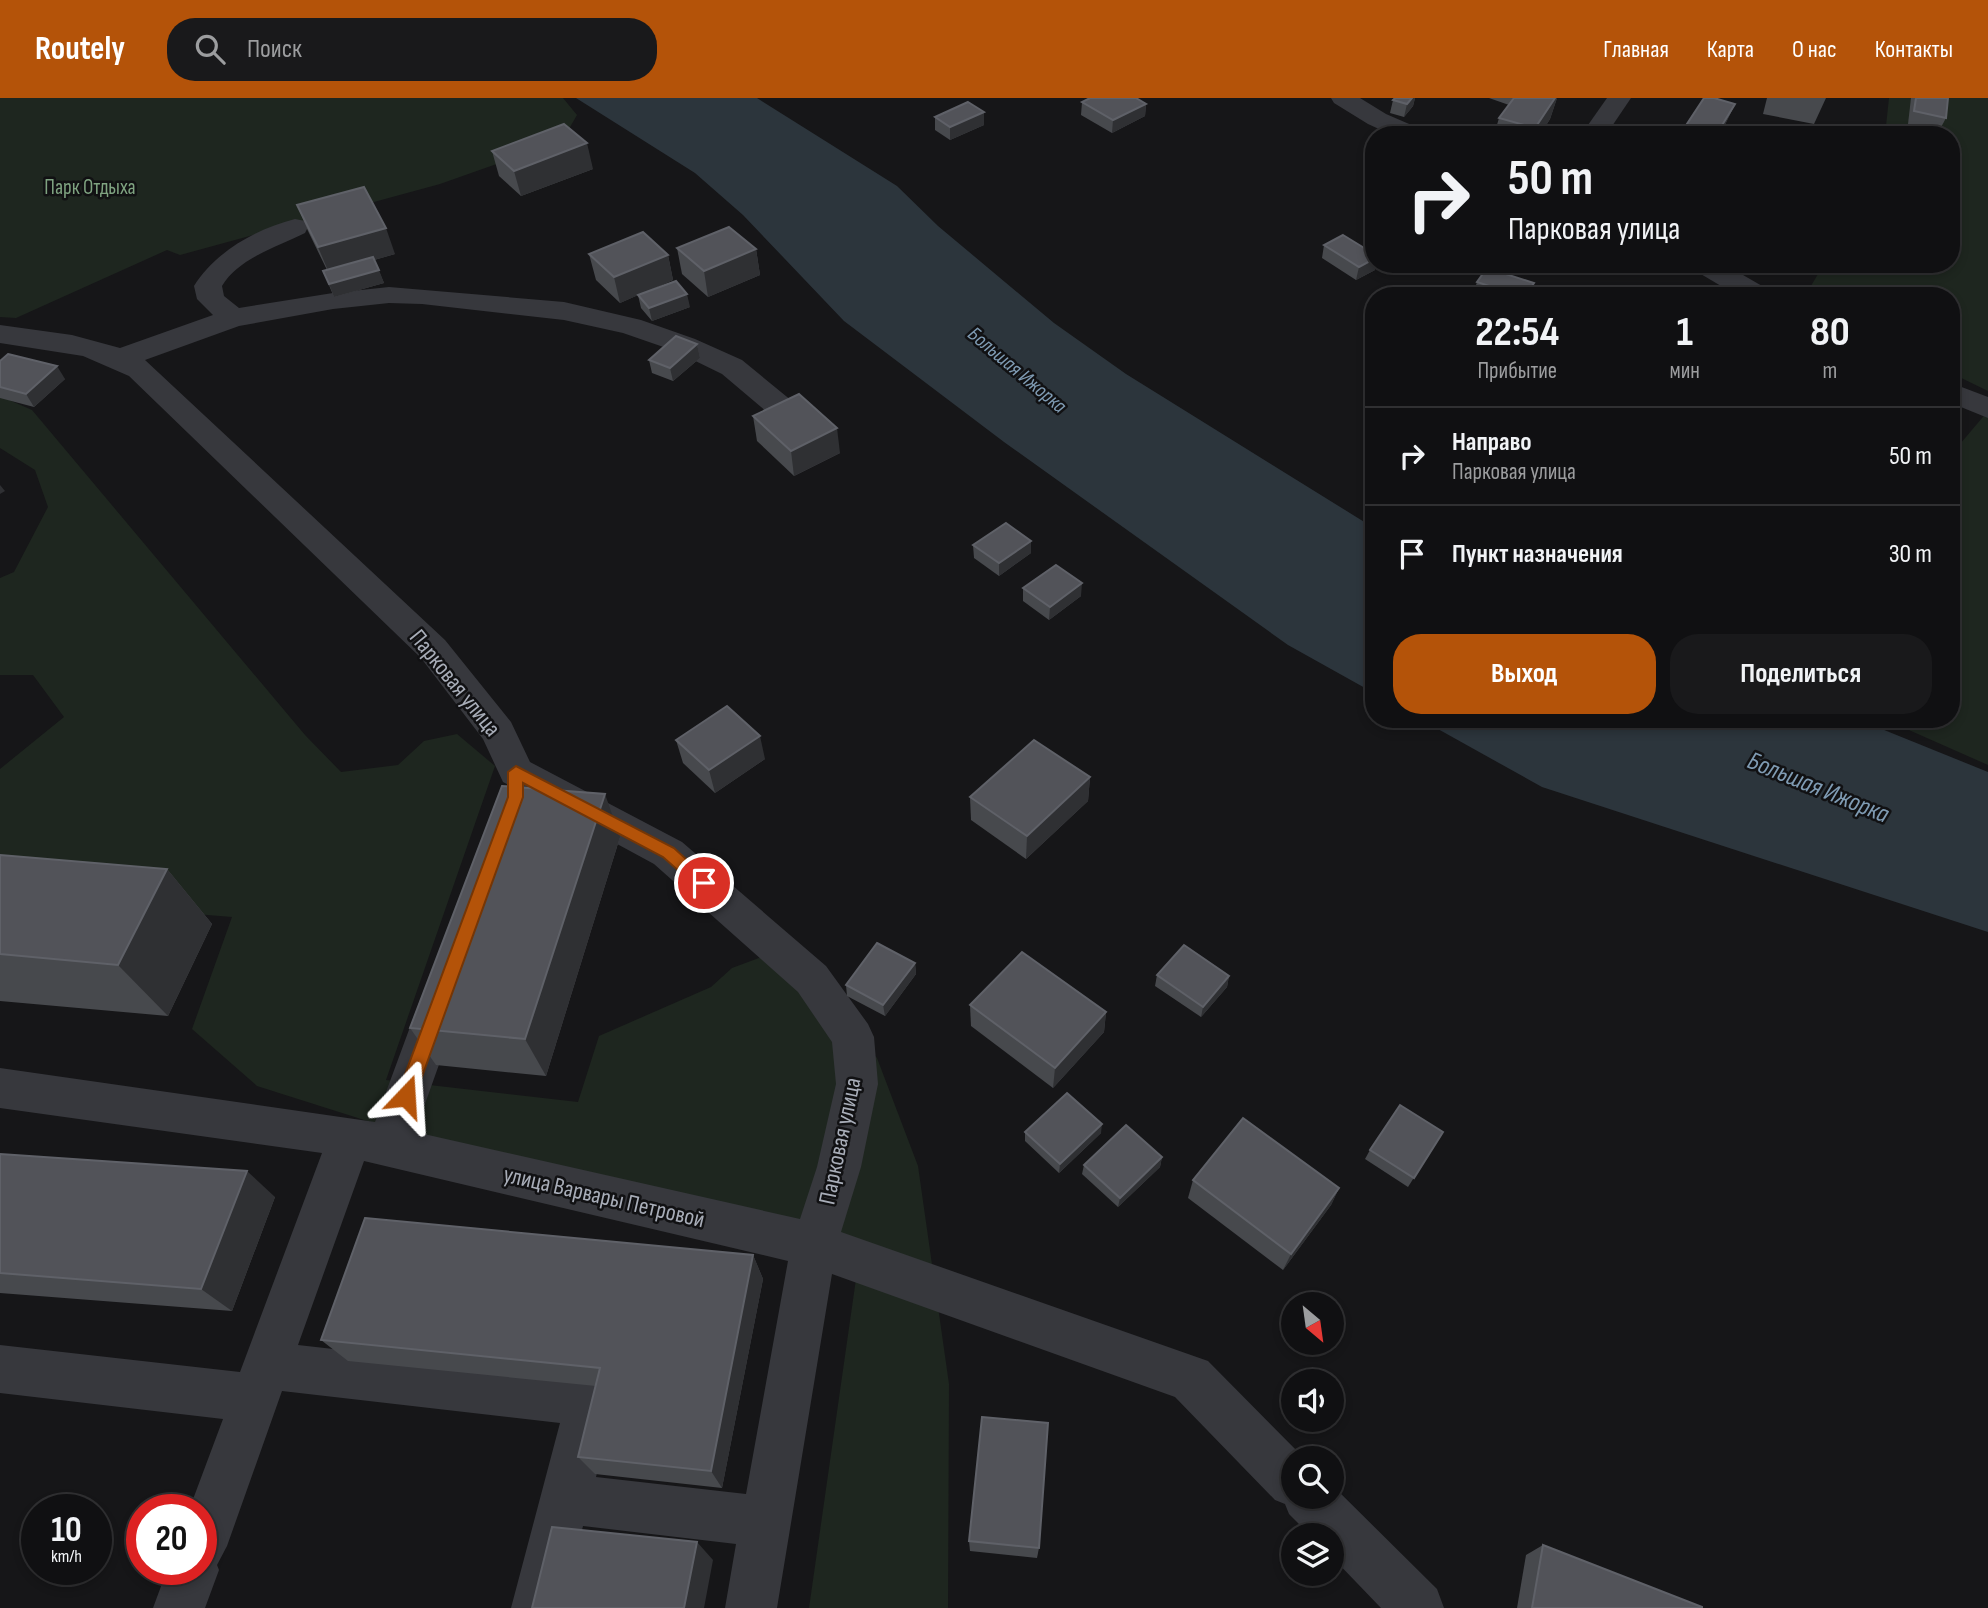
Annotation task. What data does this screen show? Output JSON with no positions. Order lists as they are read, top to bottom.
{
  "streets": {
    "street": ["Парковая улица", "улица Варвары Петровой"]
  },
  "crossings": [
    ["Парковая улица", "улица Варвары Петровой"]
  ],
  "water": ["Большая Ижорка"],
  "parks": ["Парк Отдыха"],
  "north": "bottom right",
  "page": {
    "header": "Routely",
    "search": "Поиск",
    "nav": [
      "Главная",
      "Карта",
      "О нас",
      "Контакты"
    ],
    "turn": ["50 m", "Парковая улица"],
    "eta": [
      "22:54",
      "Прибытие",
      "1",
      "мин",
      "80",
      "m"
    ],
    "list": [
      {
        "name": "Направо",
        "note": "Парковая улица",
        "value": "50 m"
      },
      {
        "name": "Пункт назначения",
        "value": "30 m"
      }
    ],
    "buttons": ["Выход", "Поделиться"],
    "speed": "10 km/h",
    "limit": "20"
  }
}
